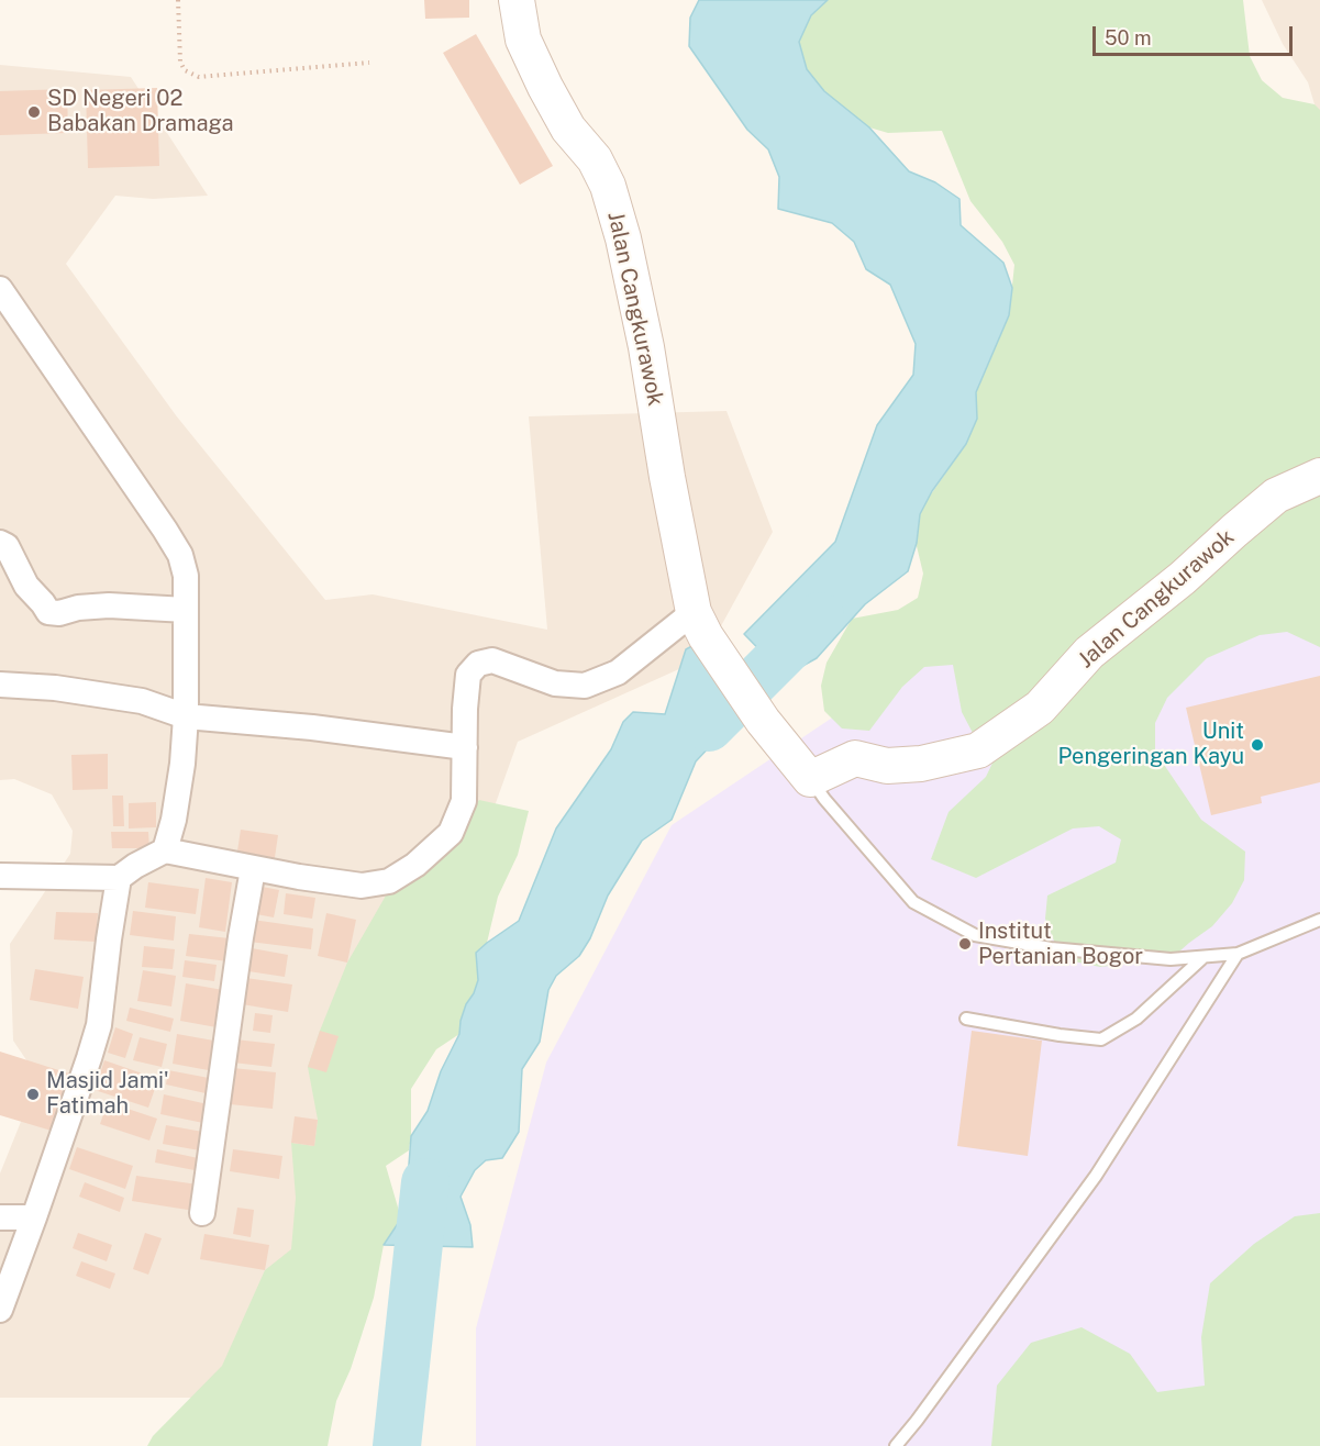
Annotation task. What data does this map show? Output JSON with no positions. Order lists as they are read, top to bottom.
{
  "streets": {
    "street": ["Jalan Cangkurawok"]
  },
  "places": [
    "SD Negeri 02 Babakan Dramaga",
    "Unit Pengeringan Kayu",
    "Institut Pertanian Bogor",
    "Masjid Jami' Fatimah"
  ],
  "scale_bar": "50 m"
}
